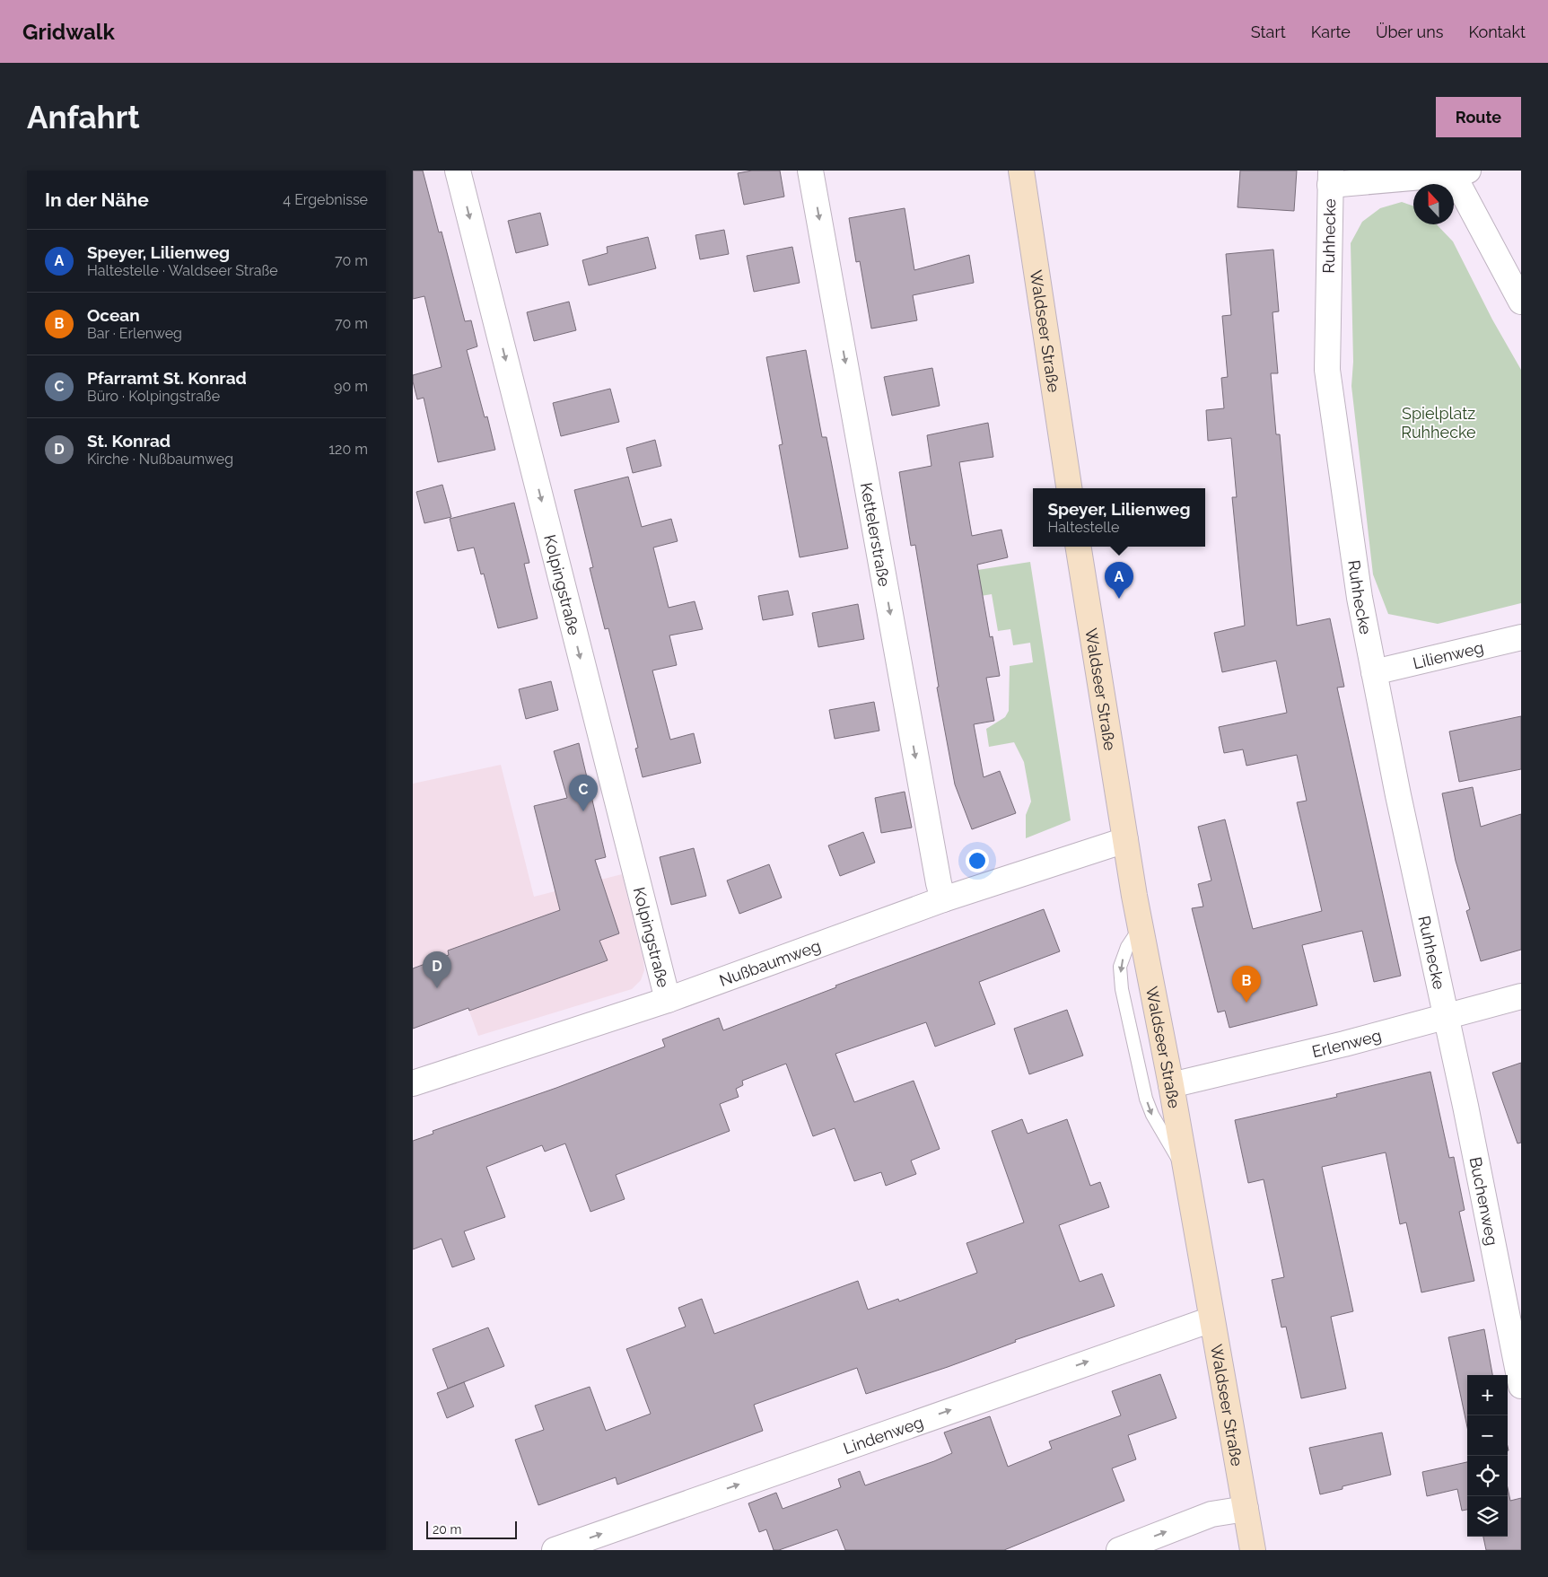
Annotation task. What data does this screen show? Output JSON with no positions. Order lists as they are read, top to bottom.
{
  "streets": {
    "main road": ["Waldseer Straße"],
    "street": [
      "Ruhhecke",
      "Kettelerstraße",
      "Kolpingstraße",
      "Lilienweg",
      "Nußbaumweg",
      "Erlenweg",
      "Buchenweg",
      "Lindenweg"
    ]
  },
  "crossings": [
    ["Ruhhecke", "Lilienweg"],
    ["Ruhhecke", "Erlenweg"],
    ["Ruhhecke", "Buchenweg"],
    ["Waldseer Straße", "Nußbaumweg"],
    ["Waldseer Straße", "Erlenweg"],
    ["Waldseer Straße", "Lindenweg"],
    ["Kettelerstraße", "Nußbaumweg"],
    ["Kolpingstraße", "Nußbaumweg"],
    ["Erlenweg", "Buchenweg"]
  ],
  "one_way": ["Kettelerstraße", "Kolpingstraße", "Lindenweg"],
  "parks": ["Spielplatz Ruhhecke"],
  "scale_bar": "20 m",
  "north": "top",
  "page": {
    "header": "Gridwalk",
    "nav": [
      "Start",
      "Karte",
      "Über uns",
      "Kontakt"
    ],
    "buttons": "Route",
    "title": "Anfahrt",
    "heading": ["In der Nähe", "4 Ergebnisse"],
    "list": [
      {
        "mark": "A",
        "name": "Speyer, Lilienweg",
        "note": "Haltestelle · Waldseer Straße",
        "value": "70 m"
      },
      {
        "mark": "B",
        "name": "Ocean",
        "note": "Bar · Erlenweg",
        "value": "70 m"
      },
      {
        "mark": "C",
        "name": "Pfarramt St. Konrad",
        "note": "Büro · Kolpingstraße",
        "value": "90 m"
      },
      {
        "mark": "D",
        "name": "St. Konrad",
        "note": "Kirche · Nußbaumweg",
        "value": "120 m"
      }
    ],
    "popup": ["Speyer, Lilienweg", "Haltestelle"],
    "pins": [
      "A",
      "C",
      "D",
      "B"
    ],
    "map_buttons": ["+", "−"],
    "scale": "20 m"
  }
}
